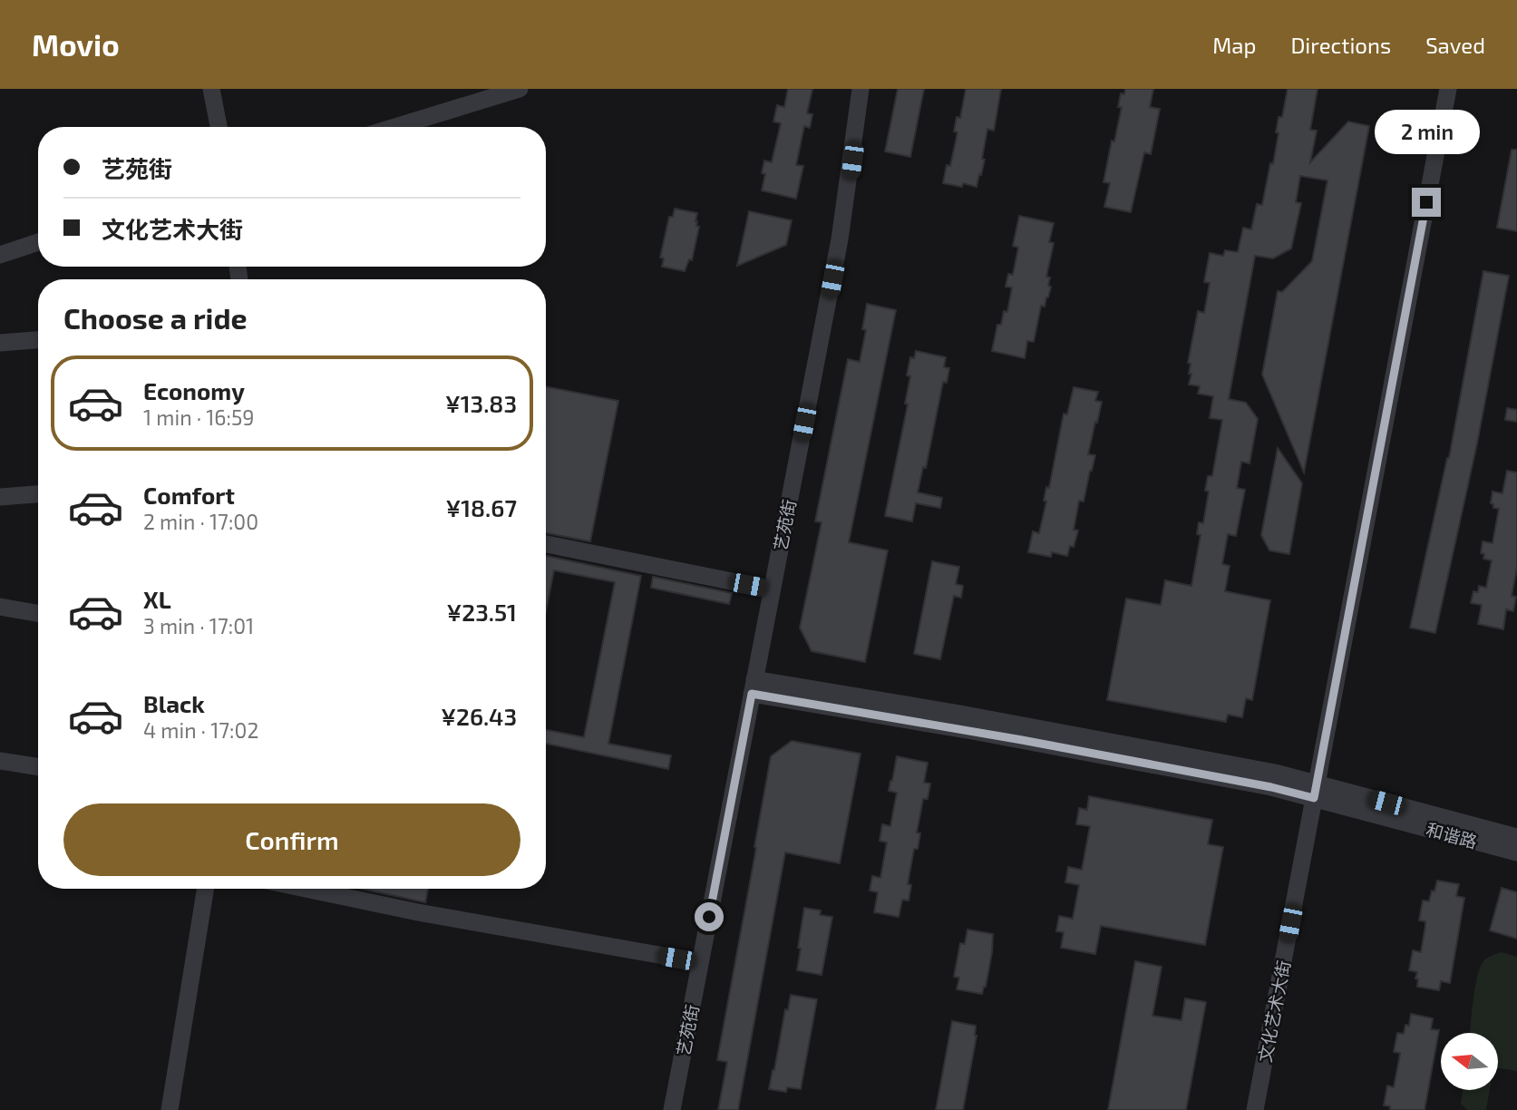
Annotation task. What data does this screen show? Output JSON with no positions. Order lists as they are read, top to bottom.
{
  "streets": {
    "street": ["艺苑街", "和谐路", "文化艺术大街"]
  },
  "crossings": [
    ["艺苑街", "和谐路"],
    ["和谐路", "文化艺术大街"]
  ],
  "north": "left",
  "page": {
    "header": "Movio",
    "nav": ["Map", "Directions", "Saved"],
    "bubble": "2 min",
    "banner": ["艺苑街", "文化艺术大街"],
    "heading": "Choose a ride",
    "list": [
      {
        "name": "Economy",
        "note": "1 min · 16:59",
        "value": "¥13.83"
      },
      {
        "name": "Comfort",
        "note": "2 min · 17:00",
        "value": "¥18.67"
      },
      {
        "name": "XL",
        "note": "3 min · 17:01",
        "value": "¥23.51"
      },
      {
        "name": "Black",
        "note": "4 min · 17:02",
        "value": "¥26.43"
      }
    ],
    "buttons": "Confirm"
  }
}
